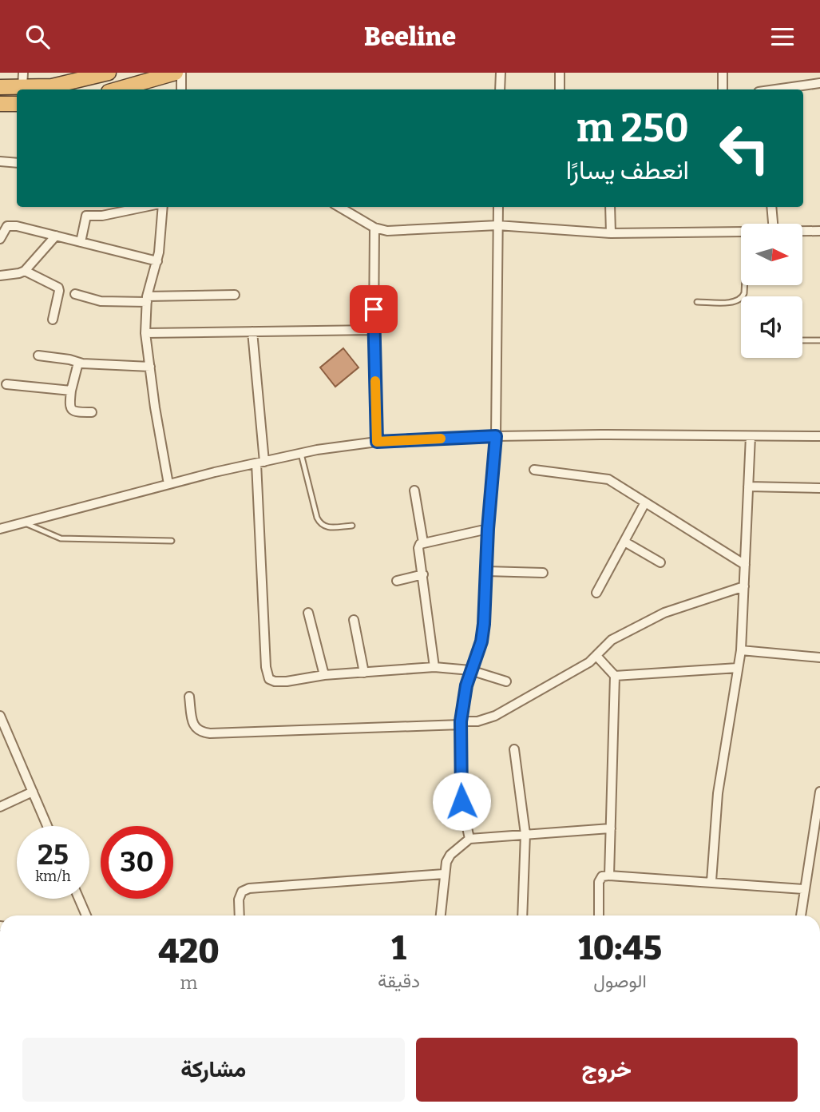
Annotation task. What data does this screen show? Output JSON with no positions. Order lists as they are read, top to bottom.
{
  "north": "right",
  "page": {
    "header": "Beeline",
    "turn": ["250 m", "انعطف يسارًا"],
    "speed": "25 km/h",
    "limit": "30",
    "eta": [
      "10:45",
      "الوصول",
      "1",
      "دقيقة",
      "420",
      "m"
    ],
    "buttons": ["خروج", "مشاركة"]
  }
}
